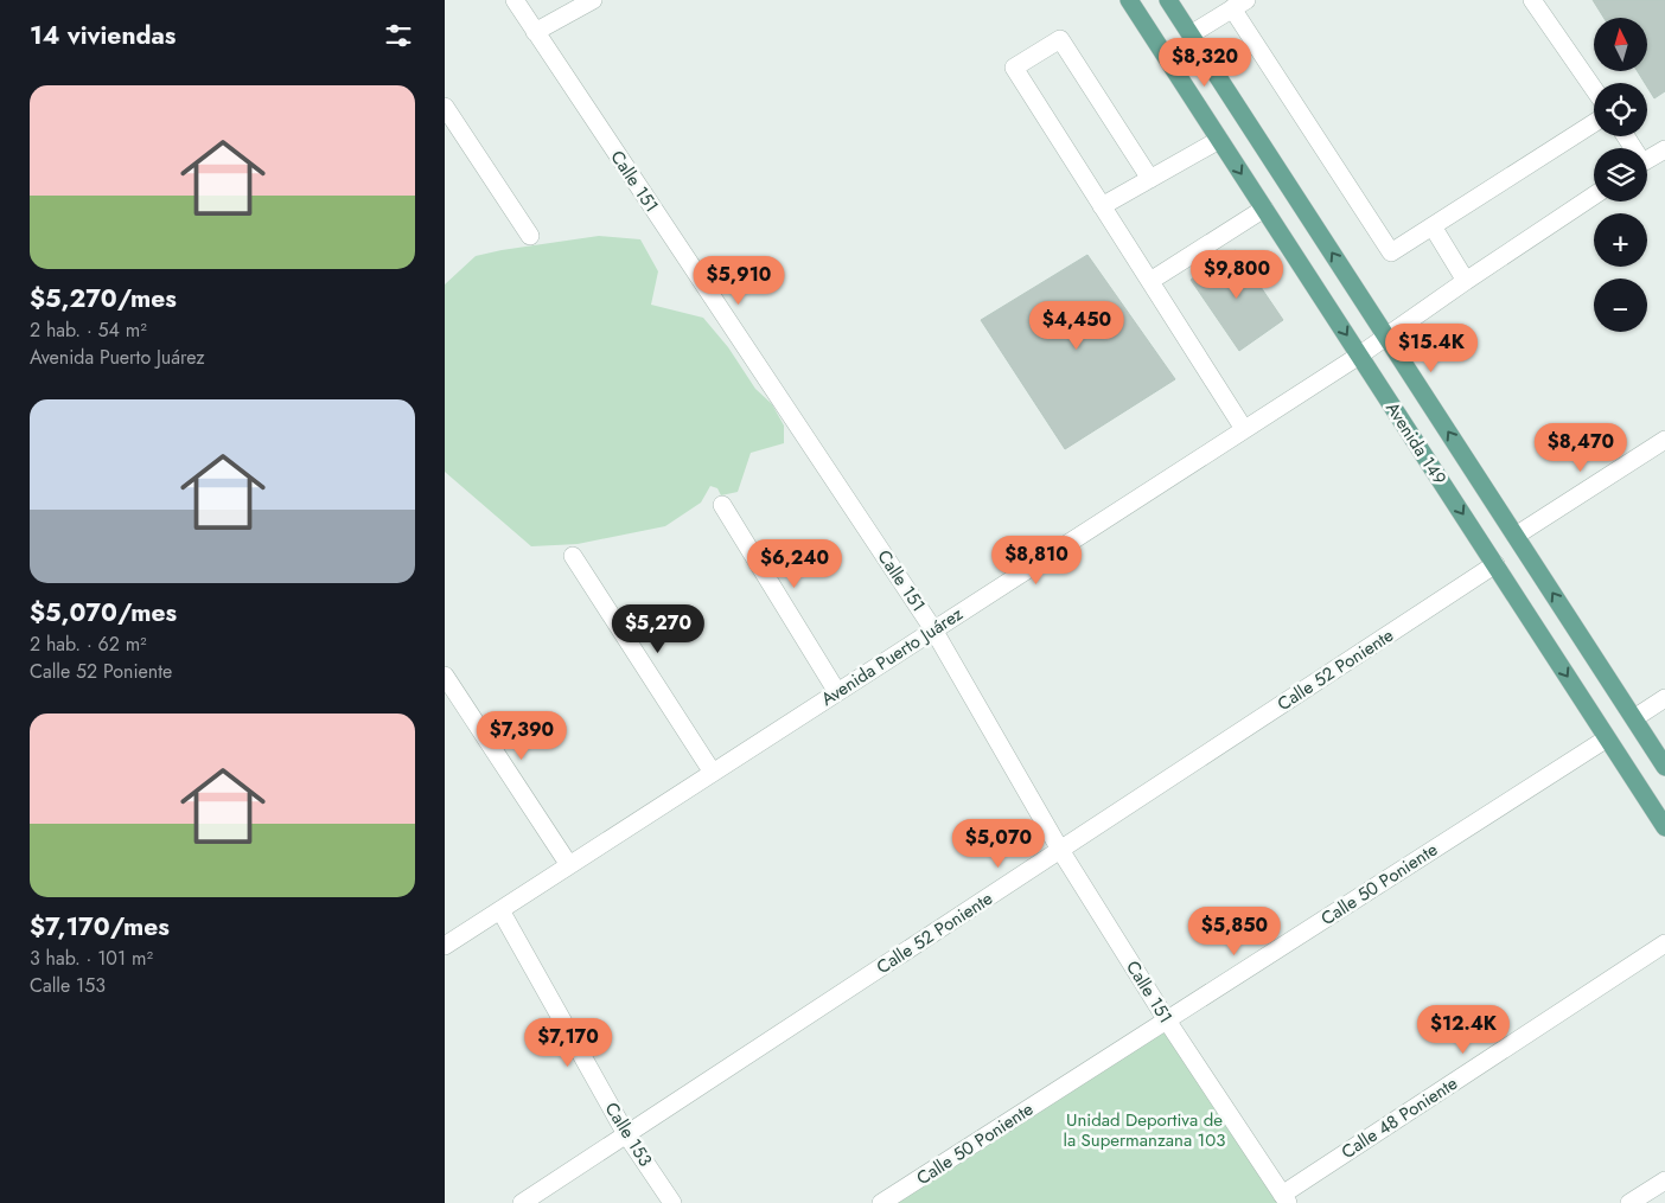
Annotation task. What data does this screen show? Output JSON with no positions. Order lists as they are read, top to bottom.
{
  "streets": {
    "main road": ["Avenida 149"],
    "street": [
      "Calle 151",
      "Avenida Puerto Juárez",
      "Calle 52 Poniente",
      "Calle 50 Poniente",
      "Calle 48 Poniente",
      "Calle 153"
    ]
  },
  "crossings": [
    ["Calle 151", "Avenida Puerto Juárez"],
    ["Calle 151", "Calle 52 Poniente"],
    ["Calle 151", "Calle 50 Poniente"],
    ["Calle 151", "Calle 48 Poniente"],
    ["Avenida 149", "Avenida Puerto Juárez"],
    ["Avenida 149", "Calle 52 Poniente"],
    ["Avenida 149", "Calle 50 Poniente"],
    ["Avenida Puerto Juárez", "Calle 153"],
    ["Calle 52 Poniente", "Calle 153"]
  ],
  "parks": ["Unidad Deportiva de la Supermanzana 103"],
  "north": "top",
  "page": {
    "heading": "14 viviendas",
    "map_buttons": ["+", "−"],
    "price": [
      "$8,320",
      "$9,800",
      "$5,910",
      "$4,450",
      "$15.4K",
      "$8,470",
      "$8,810",
      "$6,240",
      "$5,270",
      "$7,390",
      "$5,070",
      "$5,850",
      "$12.4K",
      "$7,170"
    ],
    "list": [
      {
        "name": "$5,270/mes",
        "note": "2 hab. · 54 m² · Avenida Puerto Juárez"
      },
      {
        "name": "$5,070/mes",
        "note": "2 hab. · 62 m² · Calle 52 Poniente"
      },
      {
        "name": "$7,170/mes",
        "note": "3 hab. · 101 m² · Calle 153"
      }
    ]
  }
}
